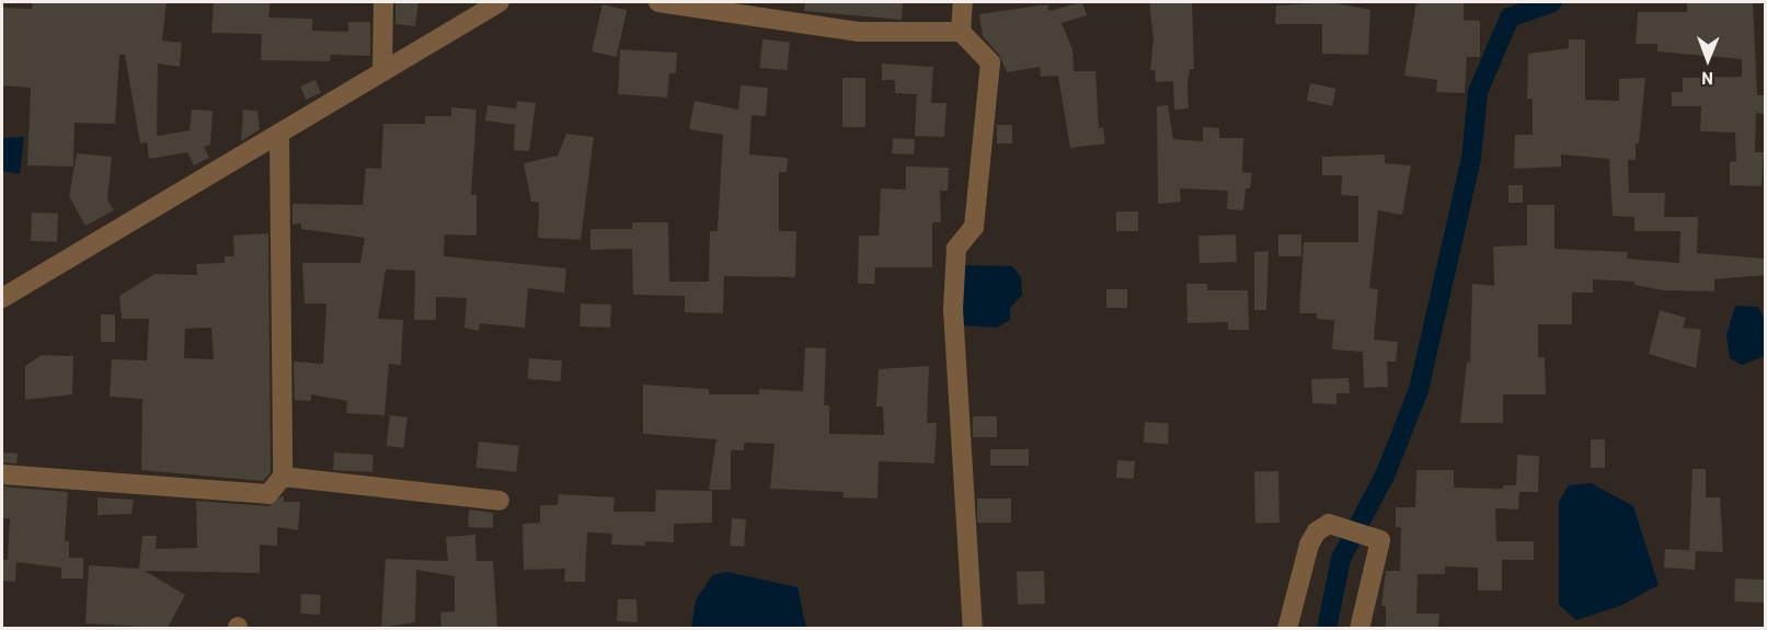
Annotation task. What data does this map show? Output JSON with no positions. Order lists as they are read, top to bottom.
{
  "north": "bottom"
}
